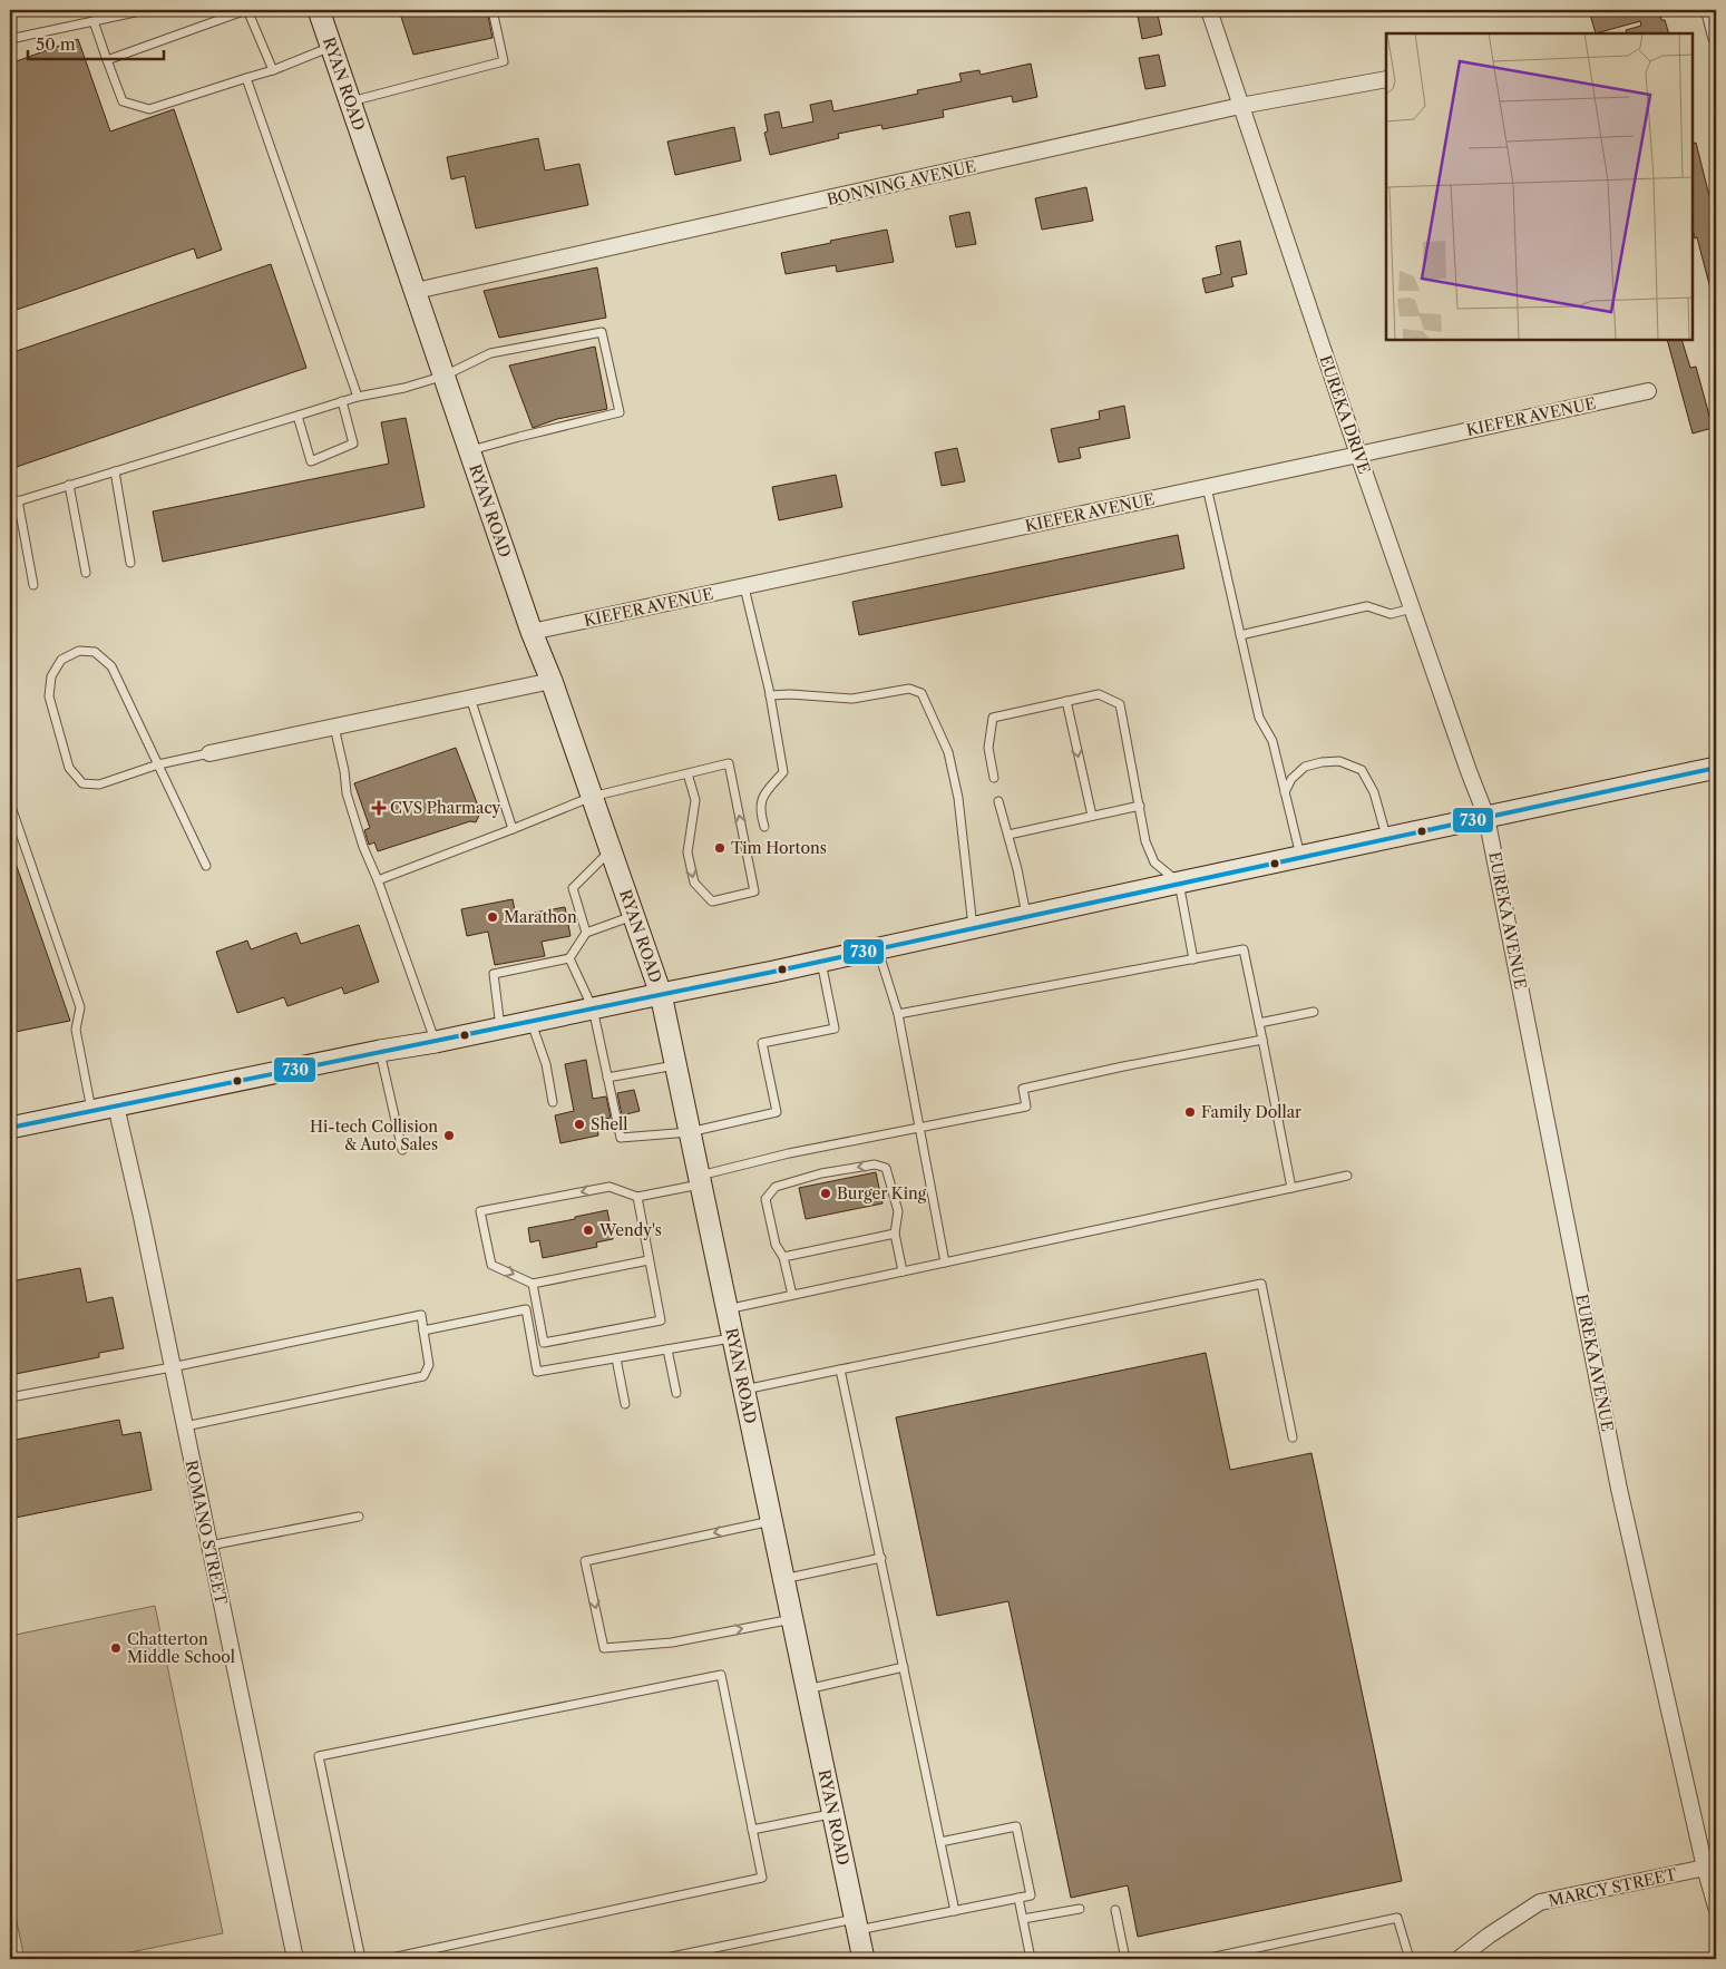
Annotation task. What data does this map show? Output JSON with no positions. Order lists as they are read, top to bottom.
{
  "streets": {
    "main road": ["RYAN ROAD"],
    "street": [
      "BONNING AVENUE",
      "EUREKA DRIVE",
      "KIEFER AVENUE",
      "EUREKA AVENUE",
      "ROMANO STREET",
      "MARCY STREET"
    ]
  },
  "crossings": [
    ["RYAN ROAD", "BONNING AVENUE"],
    ["RYAN ROAD", "KIEFER AVENUE"],
    ["BONNING AVENUE", "EUREKA DRIVE"],
    ["EUREKA DRIVE", "KIEFER AVENUE"],
    ["EUREKA DRIVE", "EUREKA AVENUE"],
    ["EUREKA AVENUE", "MARCY STREET"]
  ],
  "places": {
    "health": ["CVS Pharmacy"],
    "other": [
      "Tim Hortons",
      "Marathon",
      "Family Dollar",
      "Shell",
      "Hi-tech Collision & Auto Sales",
      "Burger King",
      "Wendy's",
      "Chatterton Middle School"
    ]
  },
  "lines": ["transit line 730"],
  "scale_bar": "50 m"
}
